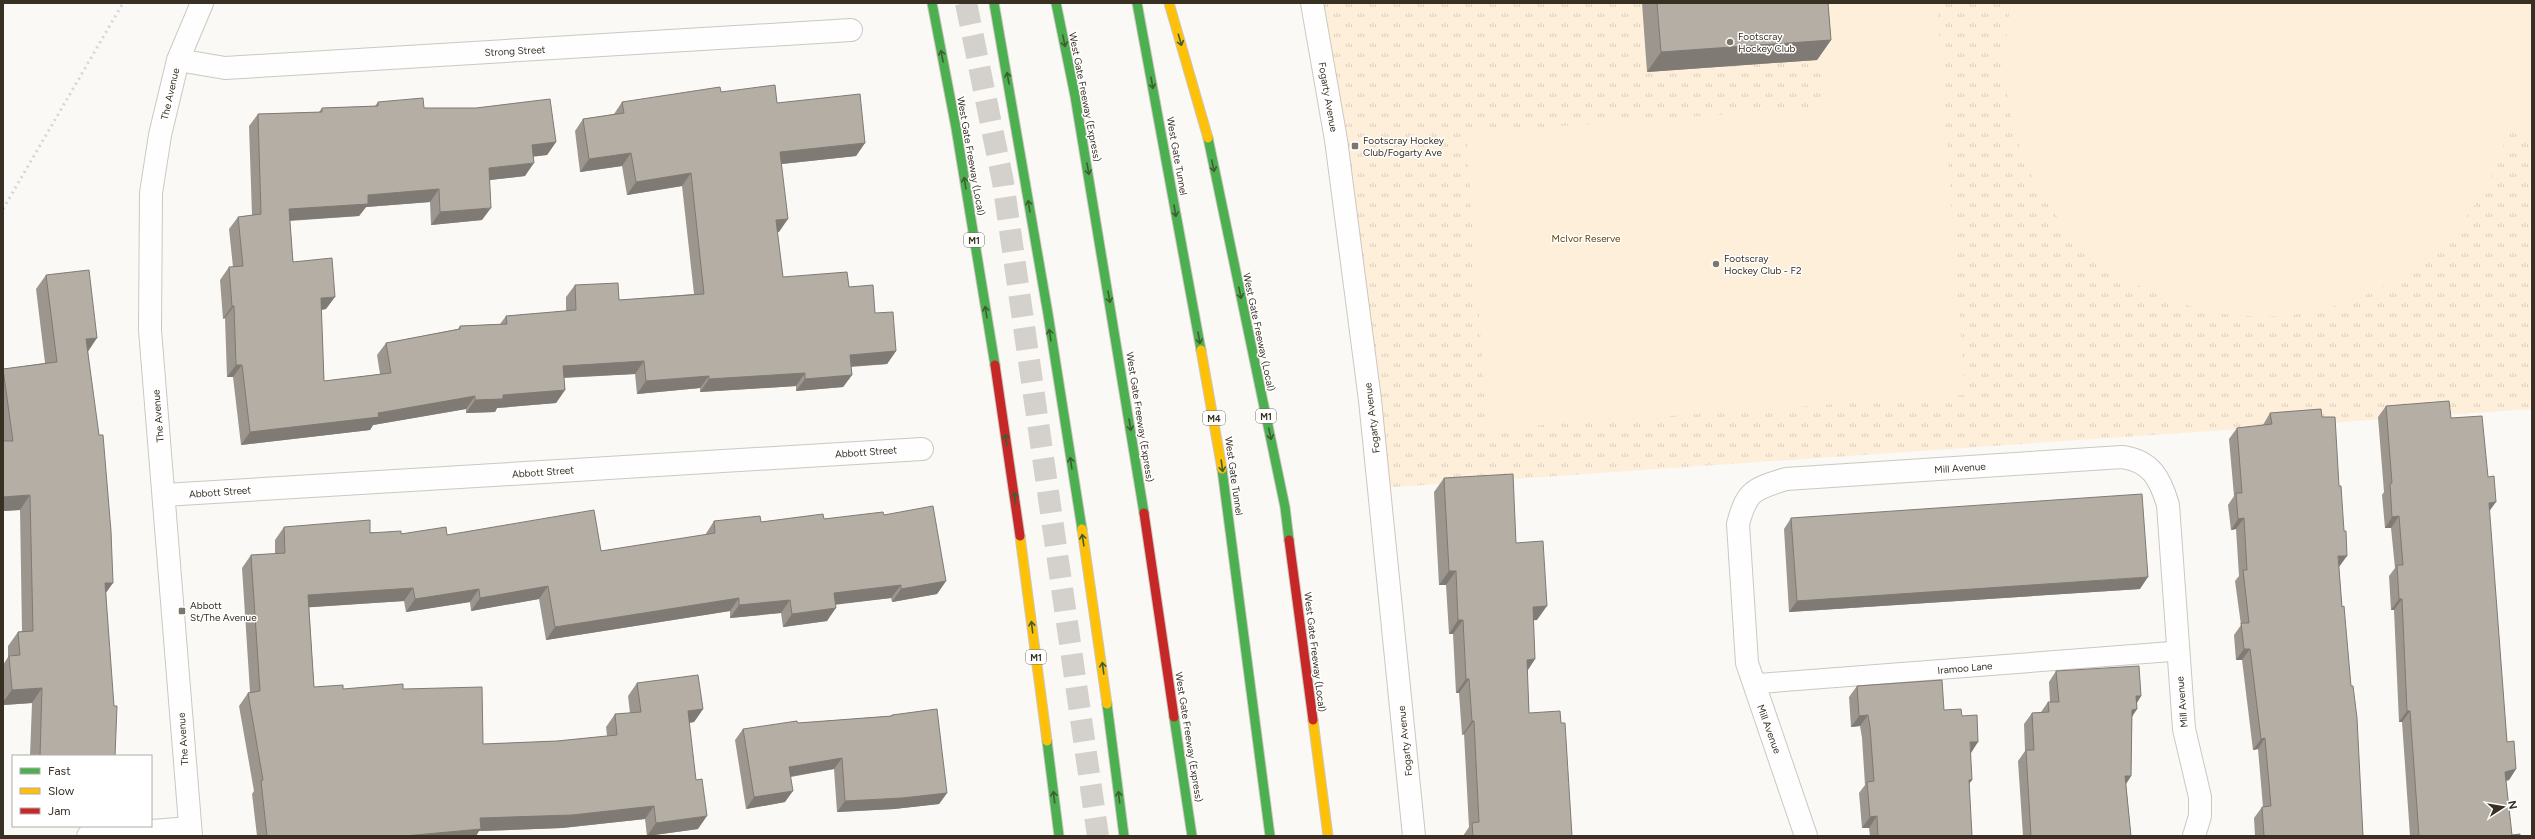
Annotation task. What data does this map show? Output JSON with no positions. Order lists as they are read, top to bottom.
{
  "streets": {
    "highway": [
      "West Gate Freeway (Express)",
      "West Gate Freeway (Local)",
      "West Gate Tunnel",
      "M1",
      "M4"
    ],
    "street": [
      "Strong Street",
      "The Avenue",
      "Fogarty Avenue",
      "Abbott Street",
      "Mill Avenue"
    ],
    "lane": ["Iramoo Lane"]
  },
  "crossings": [
    ["Strong Street", "The Avenue"],
    ["The Avenue", "Abbott Street"],
    ["Mill Avenue", "Iramoo Lane"]
  ],
  "one_way": ["West Gate Tunnel"],
  "parks": ["McIvor Reserve"],
  "places": {
    "other": ["Footscray Hockey Club", "Footscray Hockey Club - F2"],
    "transit": ["Footscray Hockey Club/Fogarty Ave", "Abbott St/The Avenue"]
  },
  "legend": ["Fast", "Slow", "Jam"],
  "north": "right"
}
